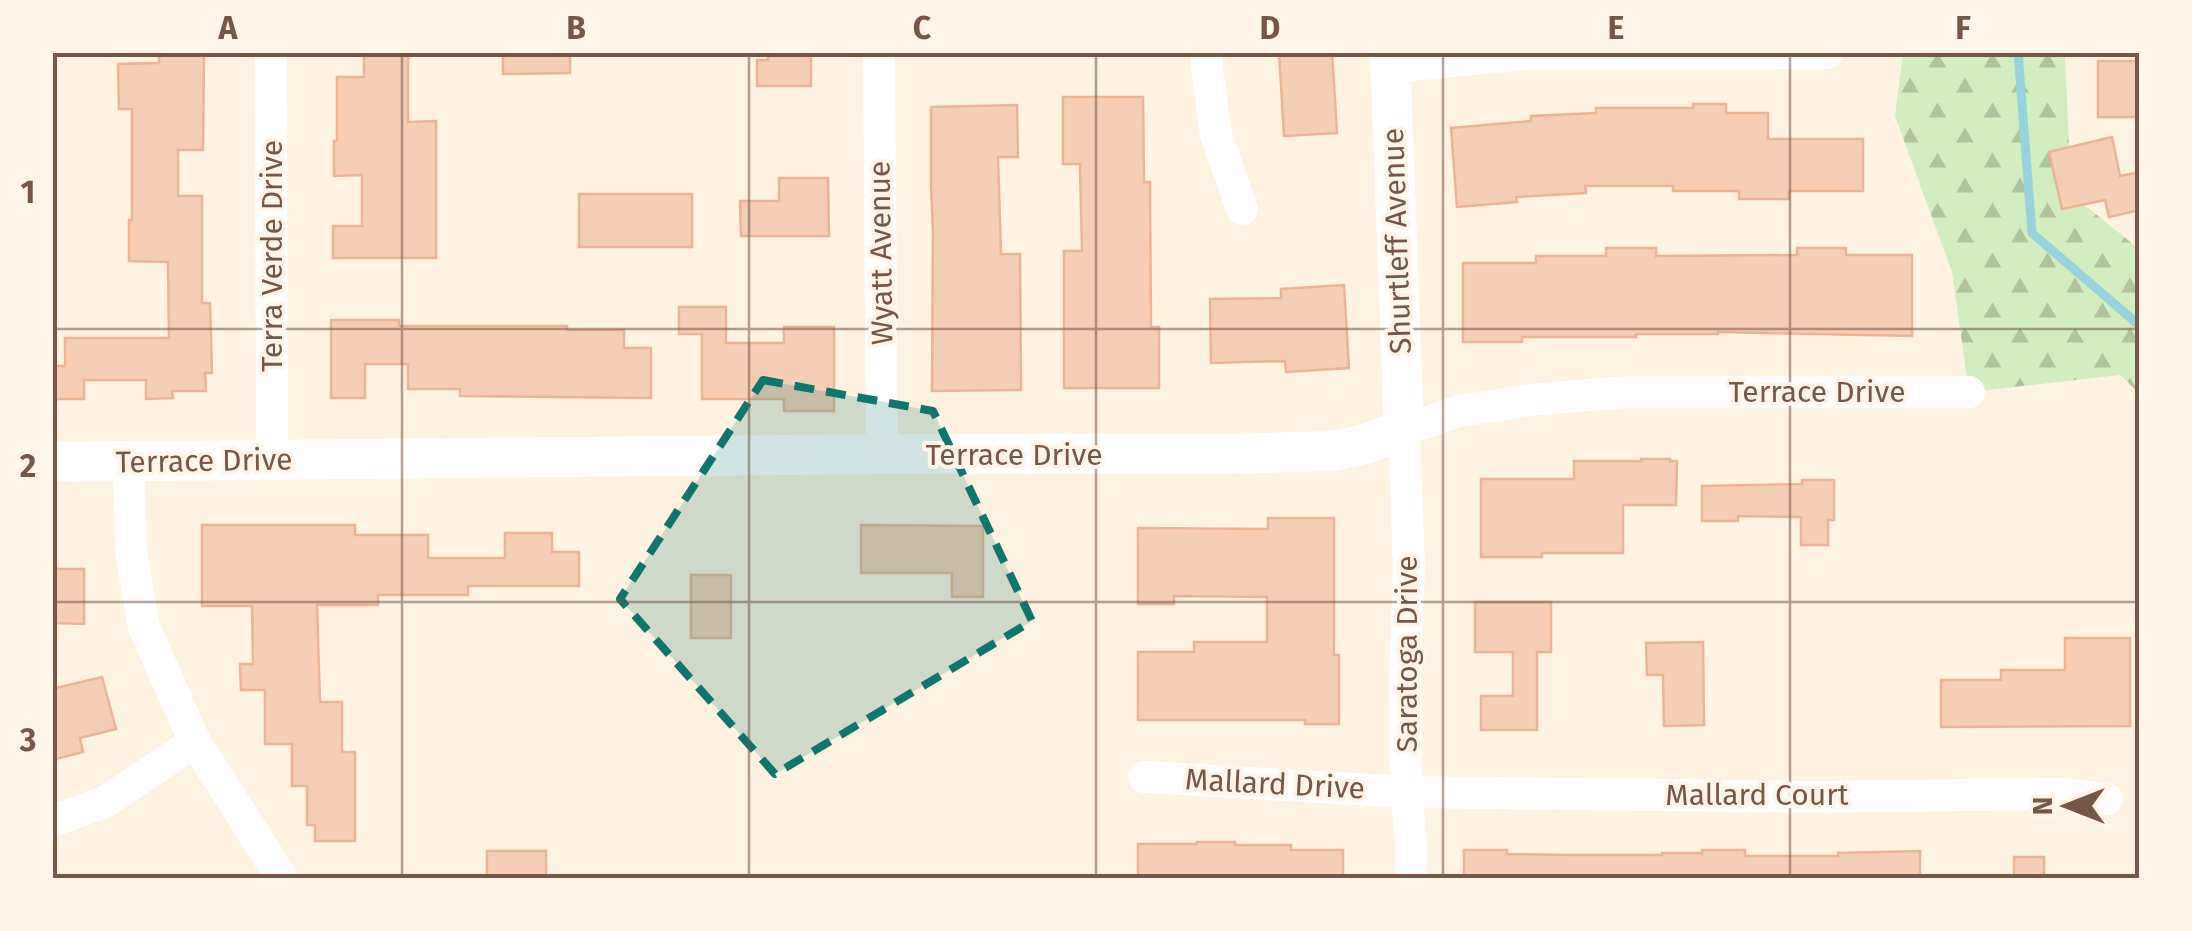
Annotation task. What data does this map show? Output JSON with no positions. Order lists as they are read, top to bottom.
{
  "streets": {
    "street": [
      "Shurtleff Avenue",
      "Wyatt Avenue",
      "Terra Verde Drive",
      "Terrace Drive",
      "Saratoga Drive",
      "Mallard Drive",
      "Mallard Court"
    ]
  },
  "crossings": [
    ["Shurtleff Avenue", "Terrace Drive"],
    ["Shurtleff Avenue", "Saratoga Drive"],
    ["Wyatt Avenue", "Terrace Drive"],
    ["Terra Verde Drive", "Terrace Drive"],
    ["Terrace Drive", "Saratoga Drive"],
    ["Saratoga Drive", "Mallard Drive"],
    ["Saratoga Drive", "Mallard Court"],
    ["Mallard Drive", "Mallard Court"]
  ],
  "north": "left",
  "grid": {
    "columns": [
      "A",
      "B",
      "C",
      "D",
      "E",
      "F"
    ],
    "rows": ["1", "2", "3"]
  }
}
